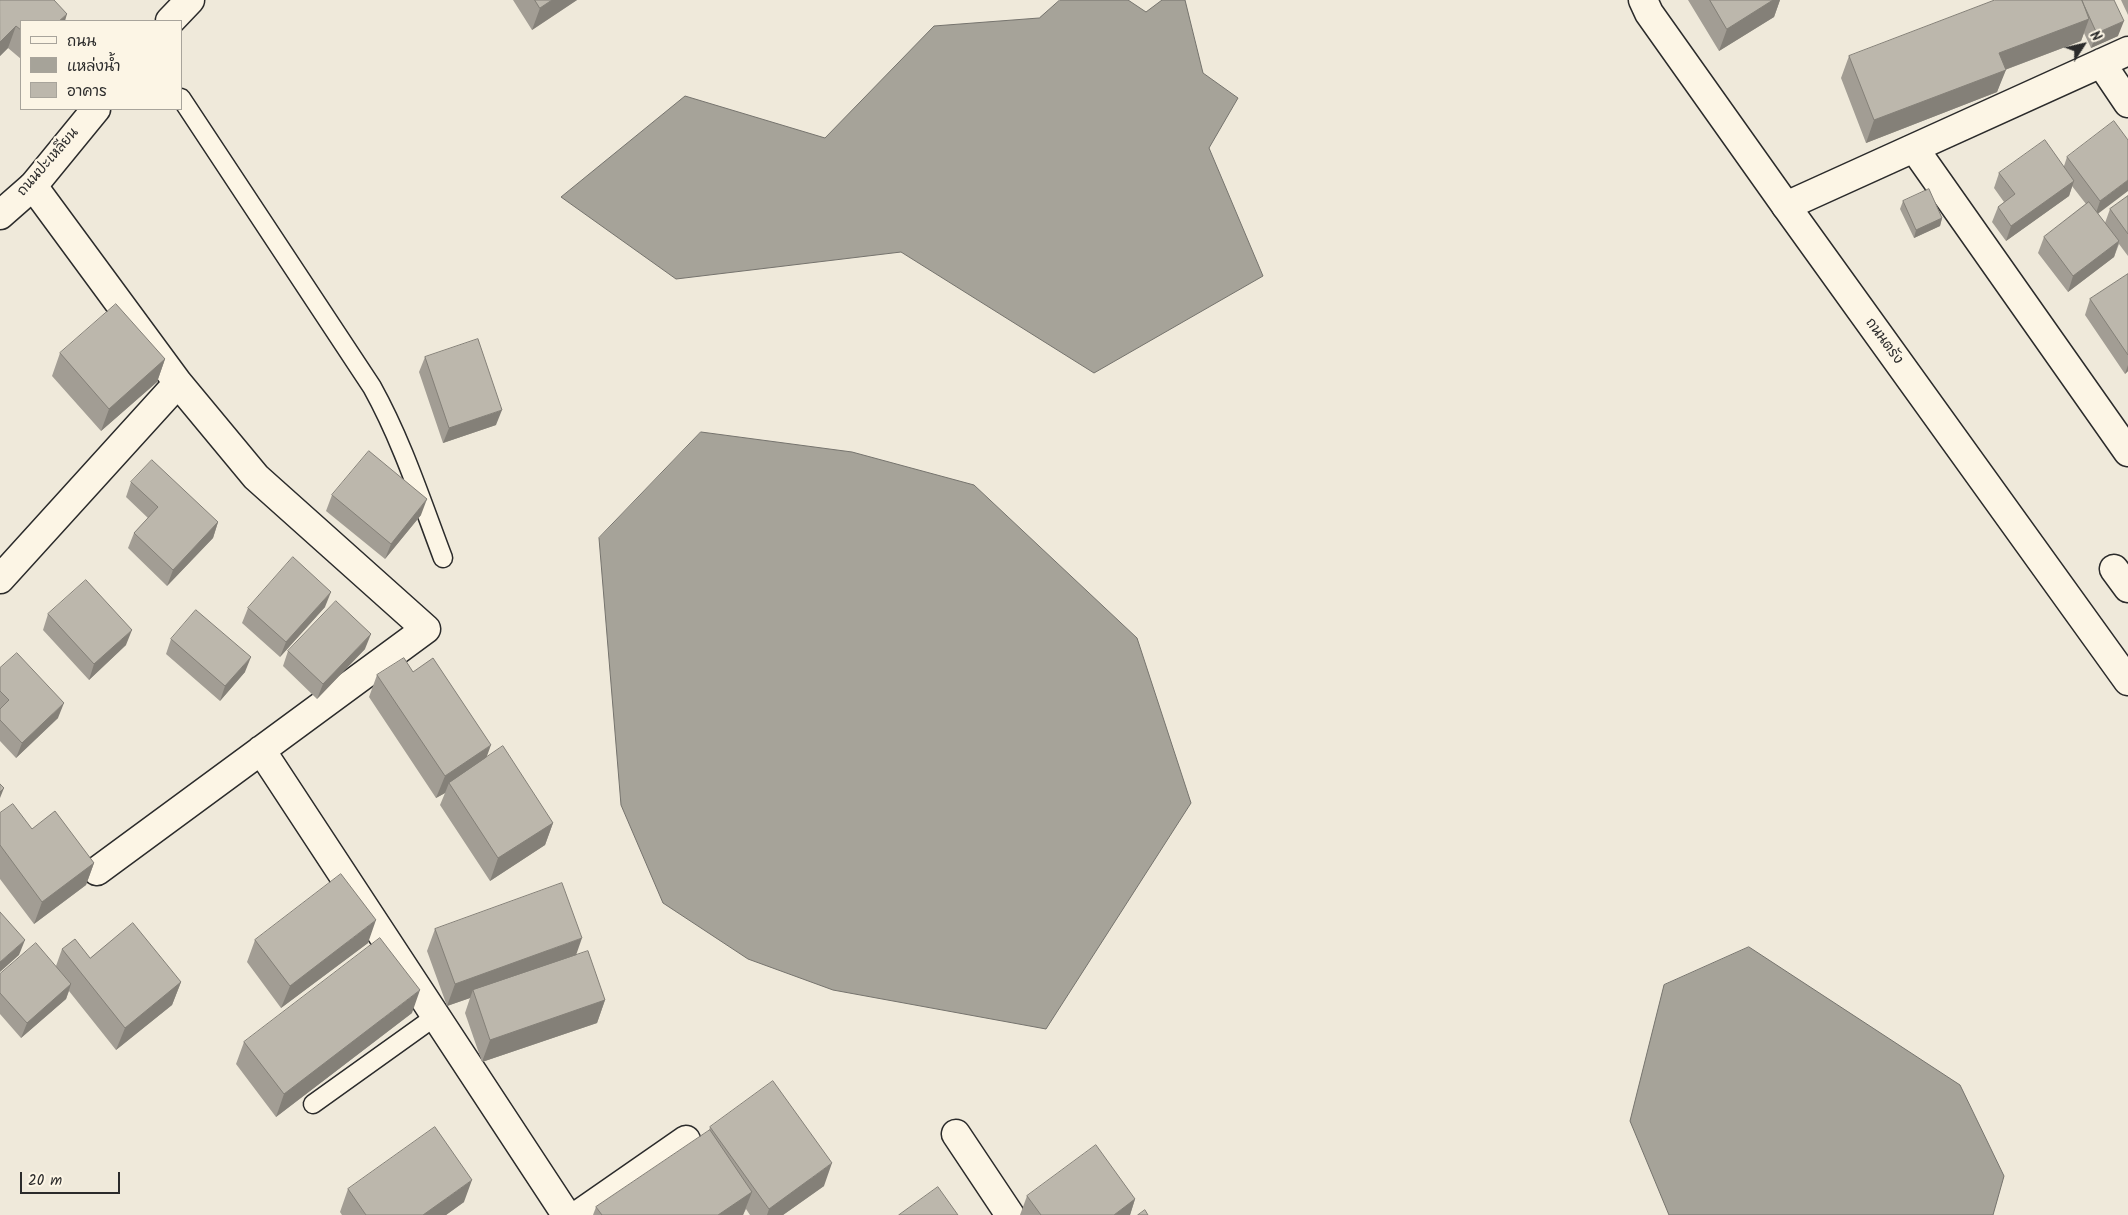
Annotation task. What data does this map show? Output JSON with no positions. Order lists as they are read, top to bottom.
{
  "streets": {
    "street": ["ถนนปะเหลียน", "ถนนตรัง"]
  },
  "legend": ["ถนน", "แหล่งน้ำ", "อาคาร"],
  "scale_bar": "20 m",
  "north": "top right"
}
